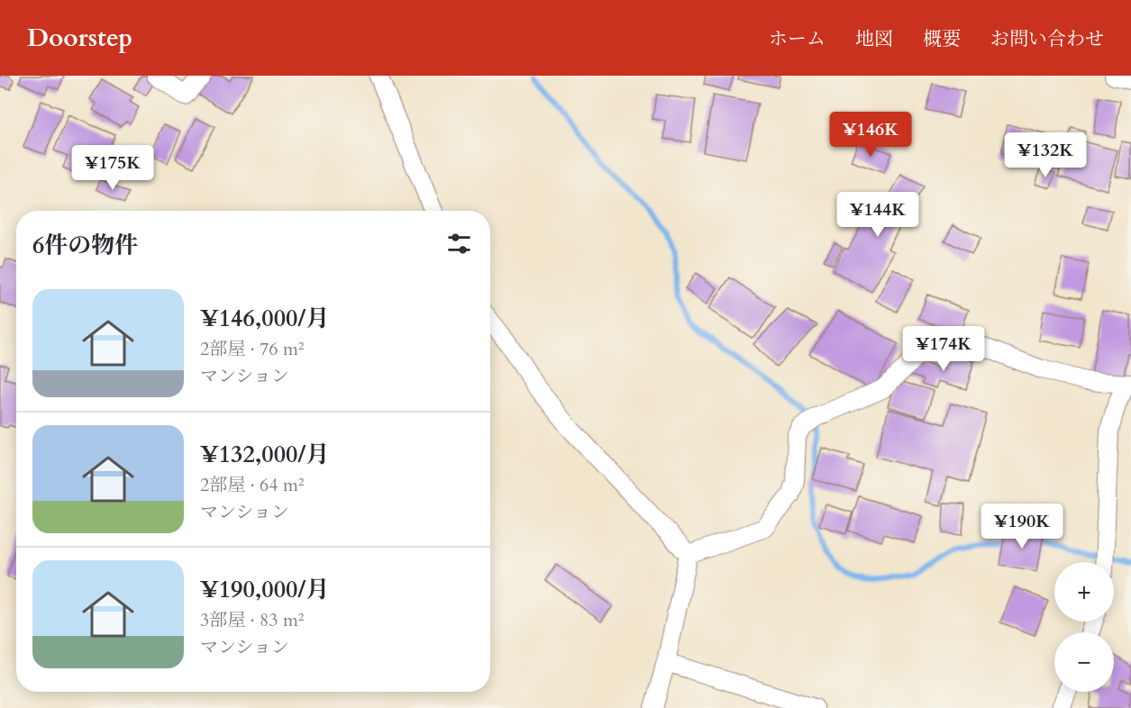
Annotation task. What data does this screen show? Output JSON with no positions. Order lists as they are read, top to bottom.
{
  "page": {
    "header": "Doorstep",
    "nav": [
      "ホーム",
      "地図",
      "概要",
      "お問い合わせ"
    ],
    "price": [
      "¥146K",
      "¥132K",
      "¥175K",
      "¥144K",
      "¥174K",
      "¥190K"
    ],
    "heading": "6件の物件",
    "list": [
      {
        "name": "¥146,000/月",
        "note": "2部屋 · 76 m² · マンション"
      },
      {
        "name": "¥132,000/月",
        "note": "2部屋 · 64 m² · マンション"
      },
      {
        "name": "¥190,000/月",
        "note": "3部屋 · 83 m² · マンション"
      }
    ],
    "map_buttons": ["+", "−"]
  }
}
